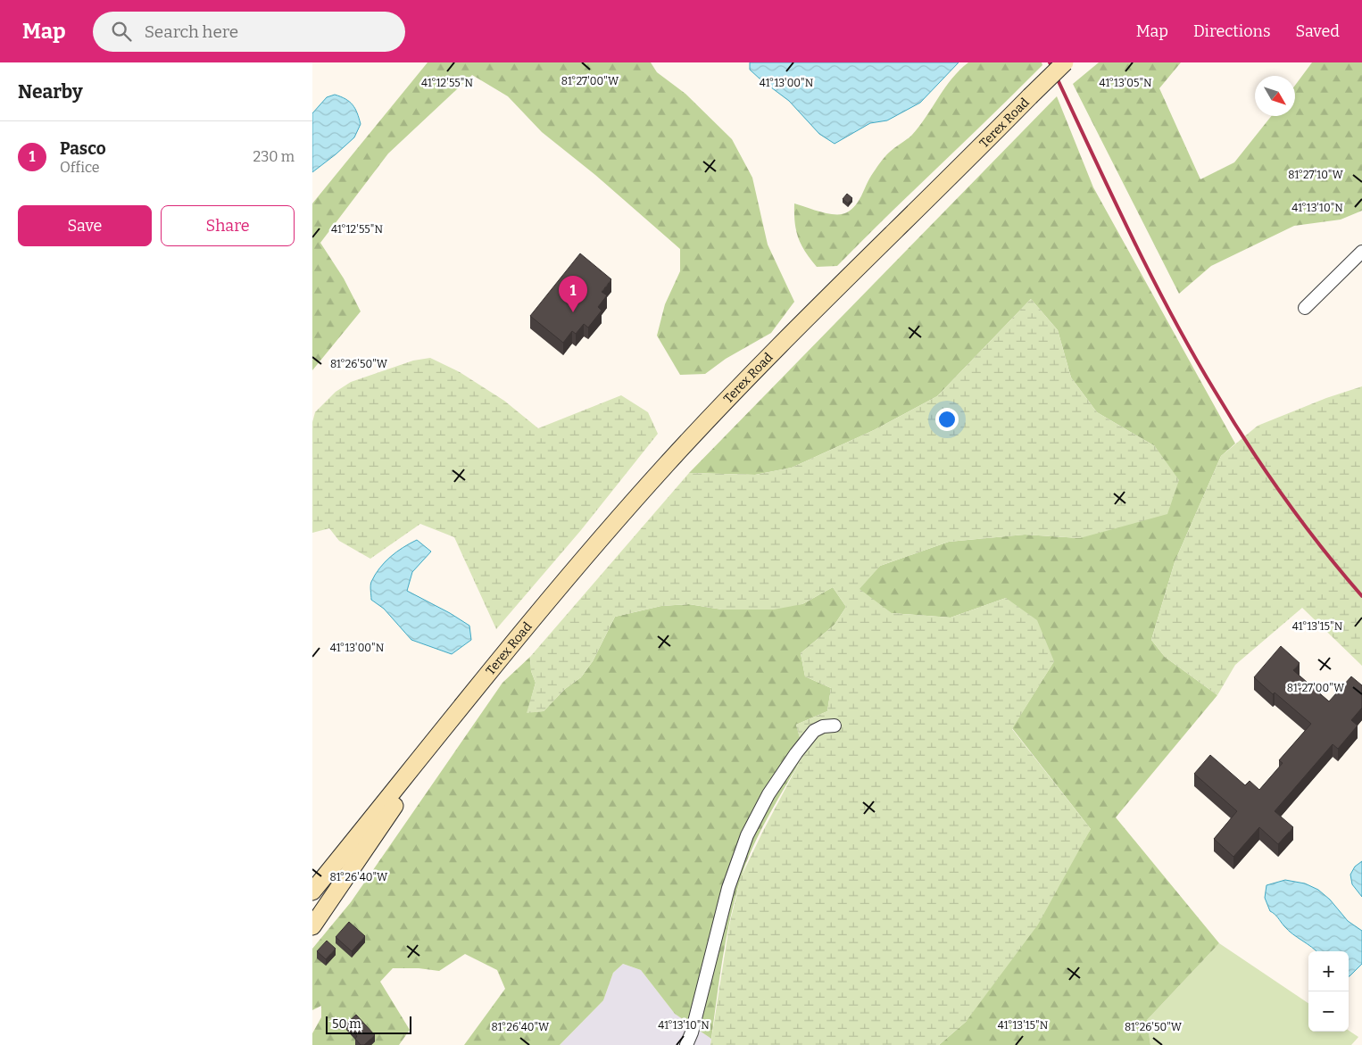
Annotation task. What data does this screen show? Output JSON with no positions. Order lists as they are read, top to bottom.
{
  "streets": {
    "main road": ["Terex Road"]
  },
  "scale_bar": "50 m",
  "north": "bottom right",
  "page": {
    "header": "Map",
    "search": "Search here",
    "nav": ["Map", "Directions", "Saved"],
    "heading": "Nearby",
    "list": [
      {
        "mark": "1",
        "name": "Pasco",
        "note": "Office",
        "value": "230 m"
      }
    ],
    "buttons": ["Save", "Share"],
    "pins": "1",
    "map_buttons": ["+", "−"],
    "scale": "50 m"
  },
  "coordinates": [
    "81°27'00\"W",
    "41°12'55\"N",
    "41°13'00\"N",
    "41°13'05\"N",
    "81°27'10\"W",
    "41°13'10\"N",
    "81°26'50\"W",
    "41°13'15\"N",
    "81°26'40\"W"
  ]
}
